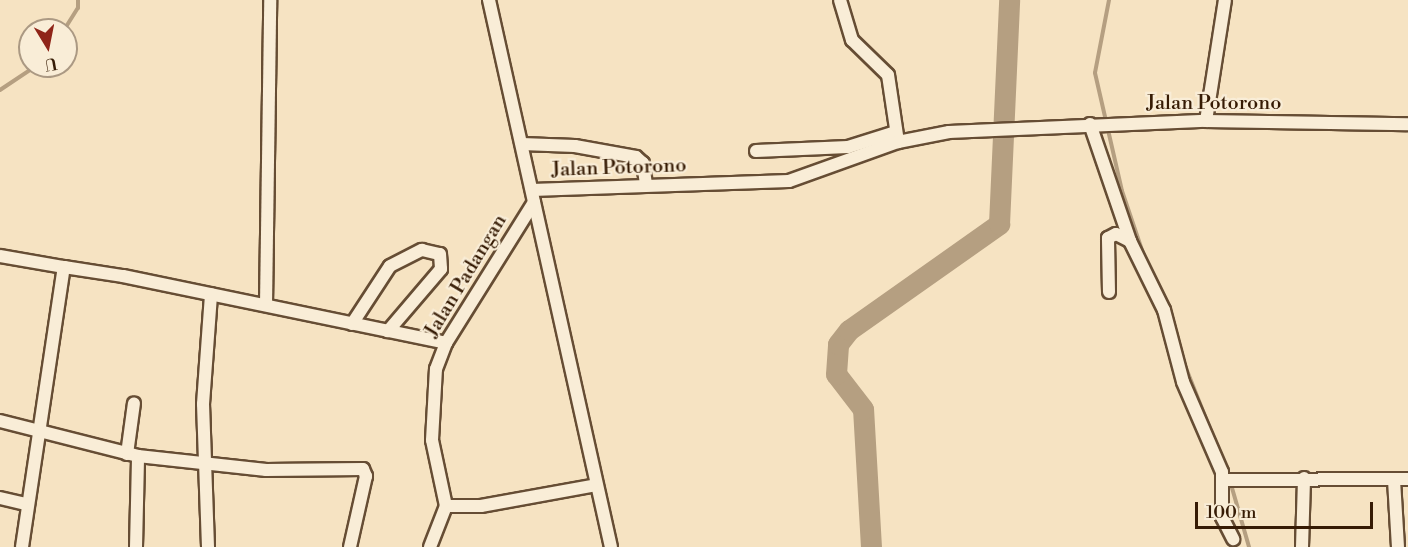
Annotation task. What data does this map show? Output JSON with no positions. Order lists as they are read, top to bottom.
{
  "streets": {
    "street": ["Jalan Potorono", "Jalan Padangan"]
  },
  "crossings": [
    ["Jalan Potorono", "Jalan Padangan"]
  ],
  "scale_bar": "100 m",
  "north": "bottom"
}
